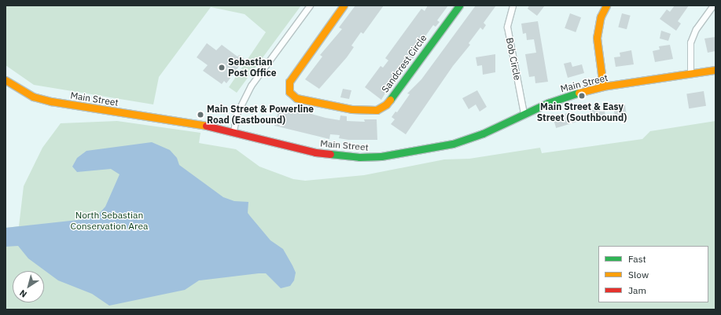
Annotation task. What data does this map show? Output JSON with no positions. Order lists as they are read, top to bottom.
{
  "streets": {
    "street": ["Bob Circle", "Sandcrest Circle", "Main Street"]
  },
  "crossings": [
    ["Bob Circle", "Main Street"]
  ],
  "parks": ["North Sebastian Conservation Area"],
  "places": ["Sebastian Post Office", "Main Street & Easy Street (Southbound)", "Main Street & Powerline Road (Eastbound)"],
  "legend": ["Fast", "Slow", "Jam"],
  "north": "bottom left"
}
